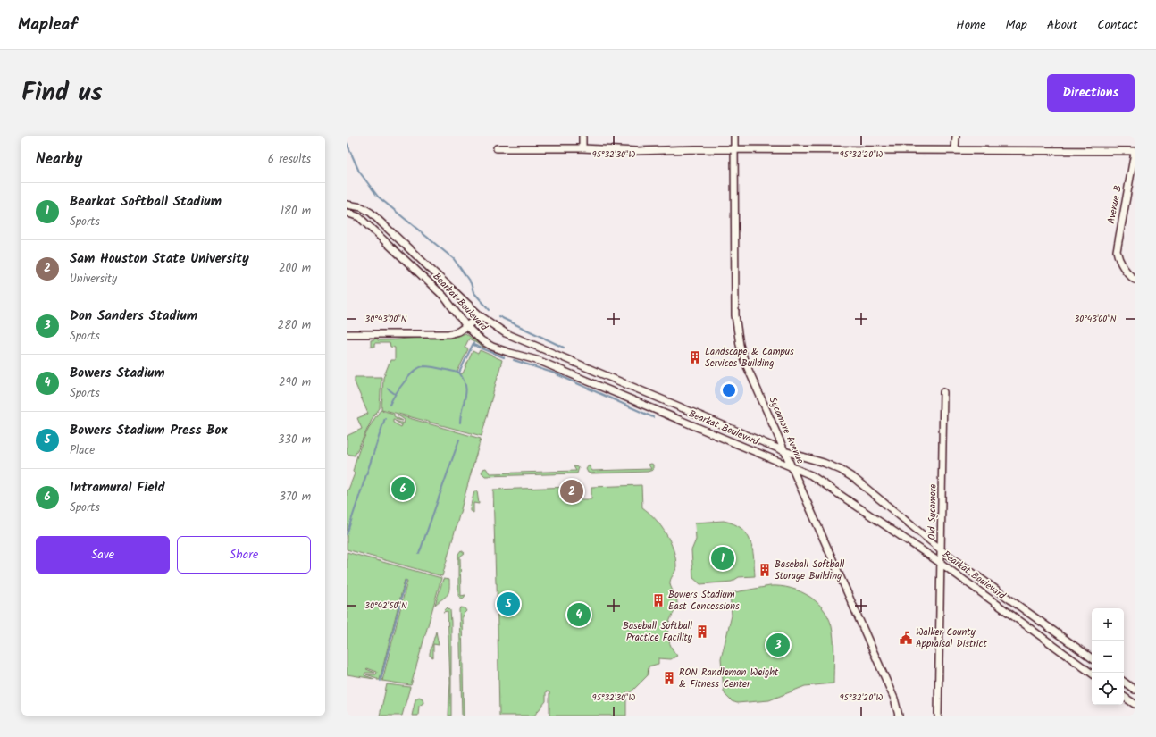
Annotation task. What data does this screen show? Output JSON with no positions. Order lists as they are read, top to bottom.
{
  "streets": {
    "street": [
      "Avenue B",
      "Bearkat Boulevard",
      "Sycamore Avenue",
      "Old Sycamore"
    ]
  },
  "crossings": [
    ["Bearkat Boulevard", "Sycamore Avenue"],
    ["Bearkat Boulevard", "Old Sycamore"]
  ],
  "places": {
    "building": [
      "Landscape & Campus Services Building",
      "Baseball Softball Storage Building",
      "Bowers Stadium East Concessions",
      "Baseball Softball Practice Facility",
      "RON Randleman Weight & Fitness Center"
    ],
    "public building": ["Walker County Appraisal District"]
  },
  "page": {
    "header": "Mapleaf",
    "nav": [
      "Home",
      "Map",
      "About",
      "Contact"
    ],
    "title": "Find us",
    "buttons": [
      "Directions",
      ["Save", "Share"]
    ],
    "heading": ["Nearby", "6 results"],
    "list": [
      {
        "mark": "1",
        "name": "Bearkat Softball Stadium",
        "note": "Sports",
        "value": "180 m"
      },
      {
        "mark": "2",
        "name": "Sam Houston State University",
        "note": "University",
        "value": "200 m"
      },
      {
        "mark": "3",
        "name": "Don Sanders Stadium",
        "note": "Sports",
        "value": "280 m"
      },
      {
        "mark": "4",
        "name": "Bowers Stadium",
        "note": "Sports",
        "value": "290 m"
      },
      {
        "mark": "5",
        "name": "Bowers Stadium Press Box",
        "note": "Place",
        "value": "330 m"
      },
      {
        "mark": "6",
        "name": "Intramural Field",
        "note": "Sports",
        "value": "370 m"
      }
    ],
    "pins": [
      "6",
      "2",
      "1",
      "5",
      "4",
      "3"
    ],
    "map_buttons": ["+", "−"]
  },
  "coordinates": [
    "95°32'30\"W",
    "95°32'20\"W",
    "30°43'00\"N",
    "30°42'50\"N"
  ]
}
